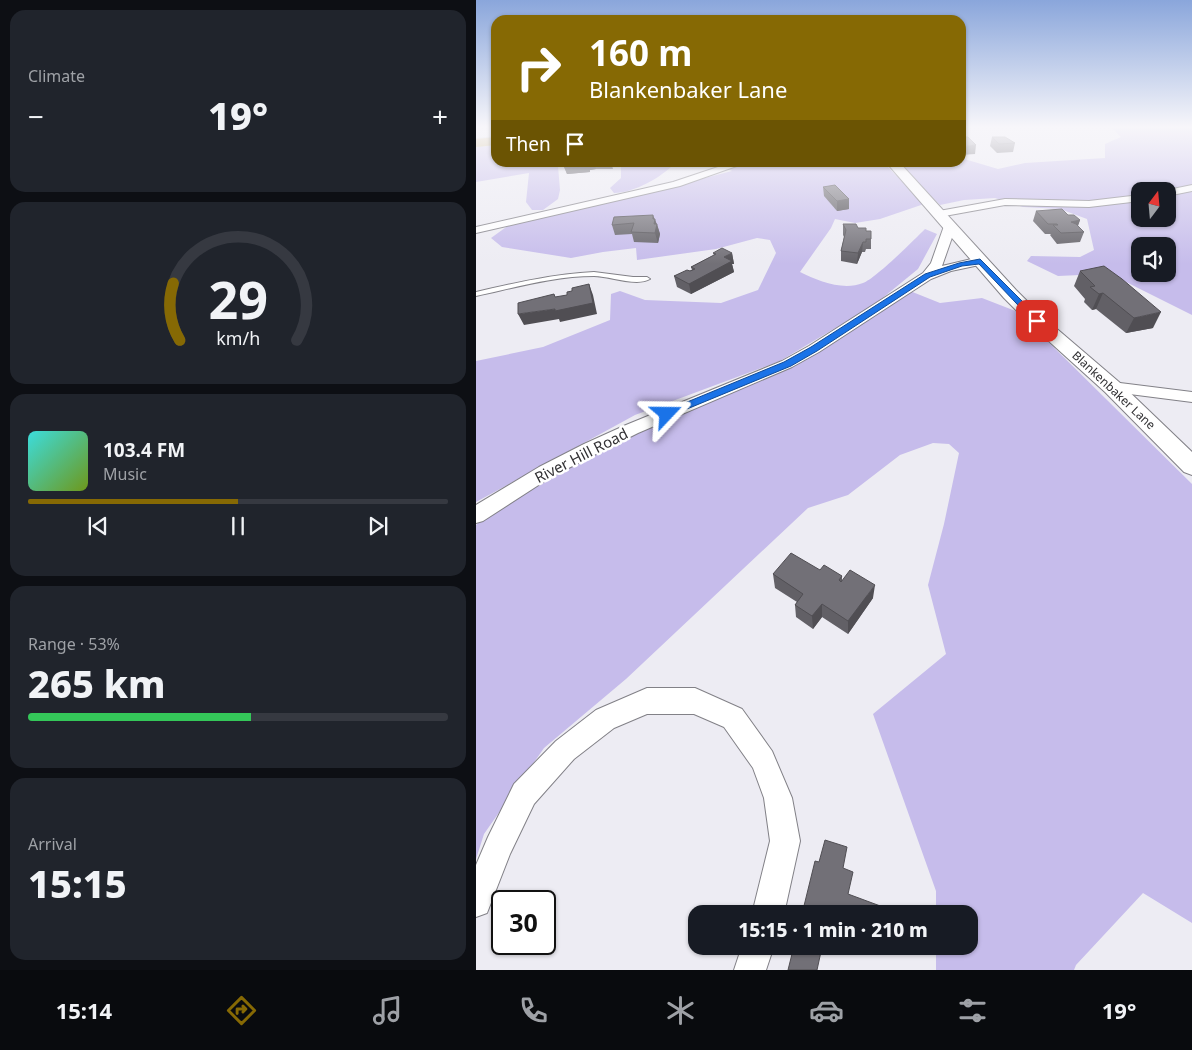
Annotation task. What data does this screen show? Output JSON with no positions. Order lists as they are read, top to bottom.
{
  "streets": {
    "street": ["Blankenbaker Lane", "River Hill Road"]
  },
  "crossings": [
    ["Blankenbaker Lane", "River Hill Road"]
  ],
  "north": "top",
  "page": {
    "tile": [
      "Climate",
      ["Range · 53%", "265 km"],
      ["Arrival", "15:15"]
    ],
    "turn": ["160 m", "Blankenbaker Lane"],
    "heat": ["−", "19°", "+"],
    "then": "Then",
    "song": ["103.4 FM", "Music"],
    "limit": "30",
    "trip": "15:15 · 1 min · 210 m",
    "tabs": ["15:14", "19°"],
    "gauge": ["29", "km/h"]
  }
}
